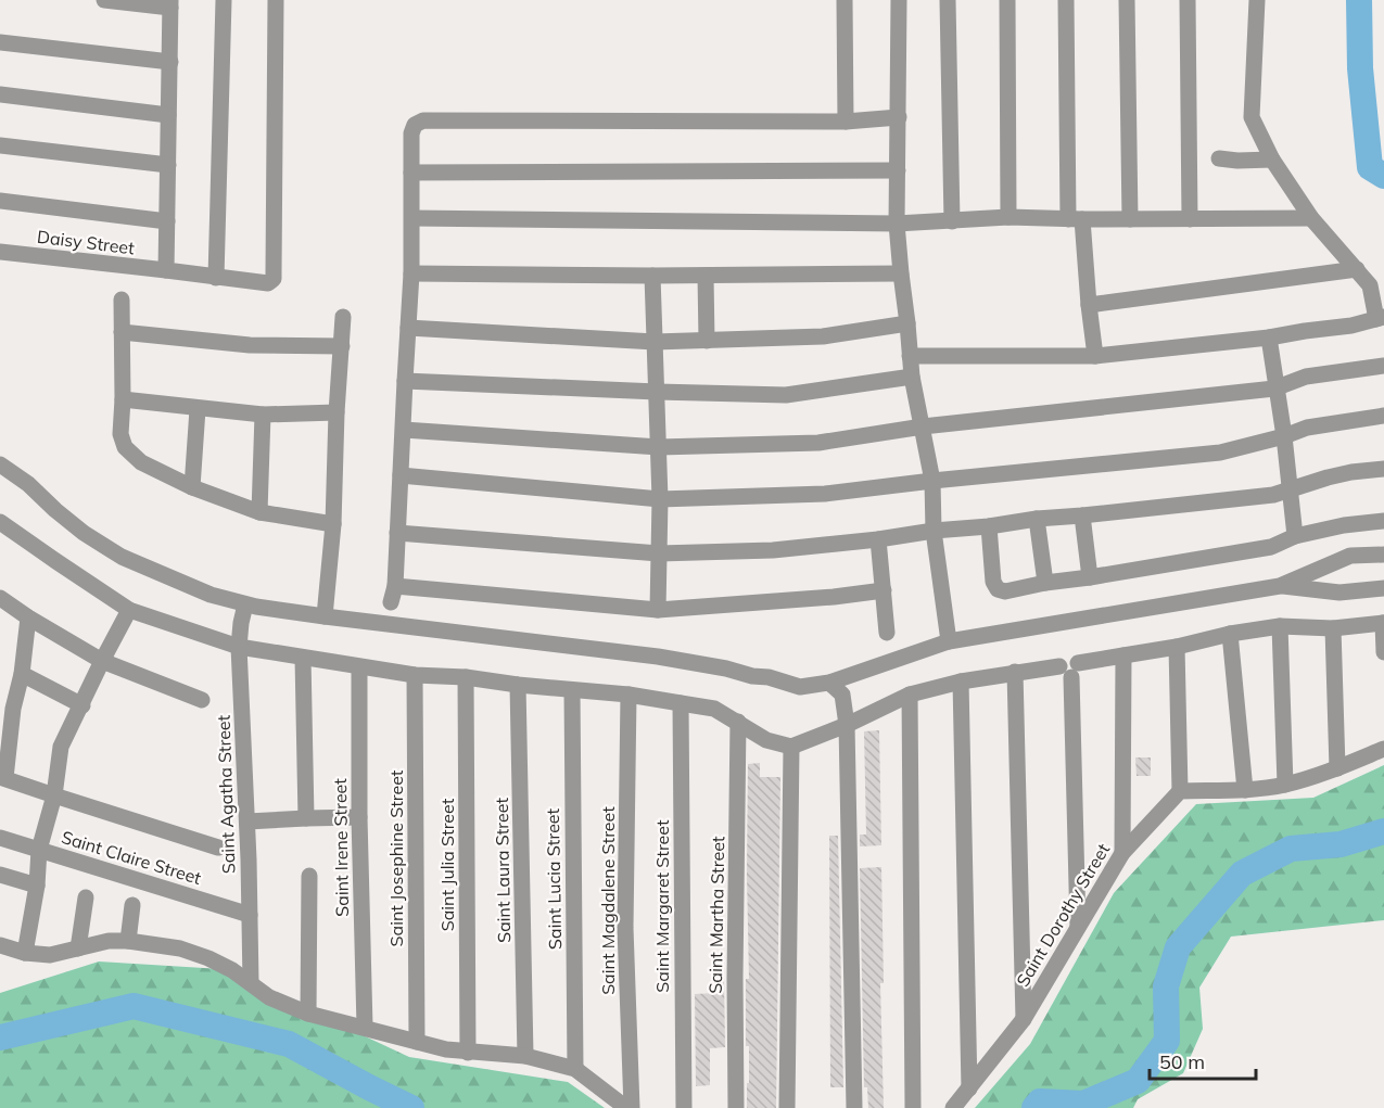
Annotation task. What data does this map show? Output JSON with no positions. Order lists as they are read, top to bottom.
{
  "streets": {
    "street": [
      "Daisy Street",
      "Saint Agatha Street",
      "Saint Irene Street",
      "Saint Claire Street",
      "Saint Josephine Street",
      "Saint Julia Street",
      "Saint Laura Street",
      "Saint Lucia Street",
      "Saint Magdalene Street",
      "Saint Margaret Street",
      "Saint Martha Street",
      "Saint Dorothy Street"
    ]
  },
  "crossings": [
    ["Saint Agatha Street", "Saint Claire Street"]
  ],
  "scale_bar": "50 m"
}
